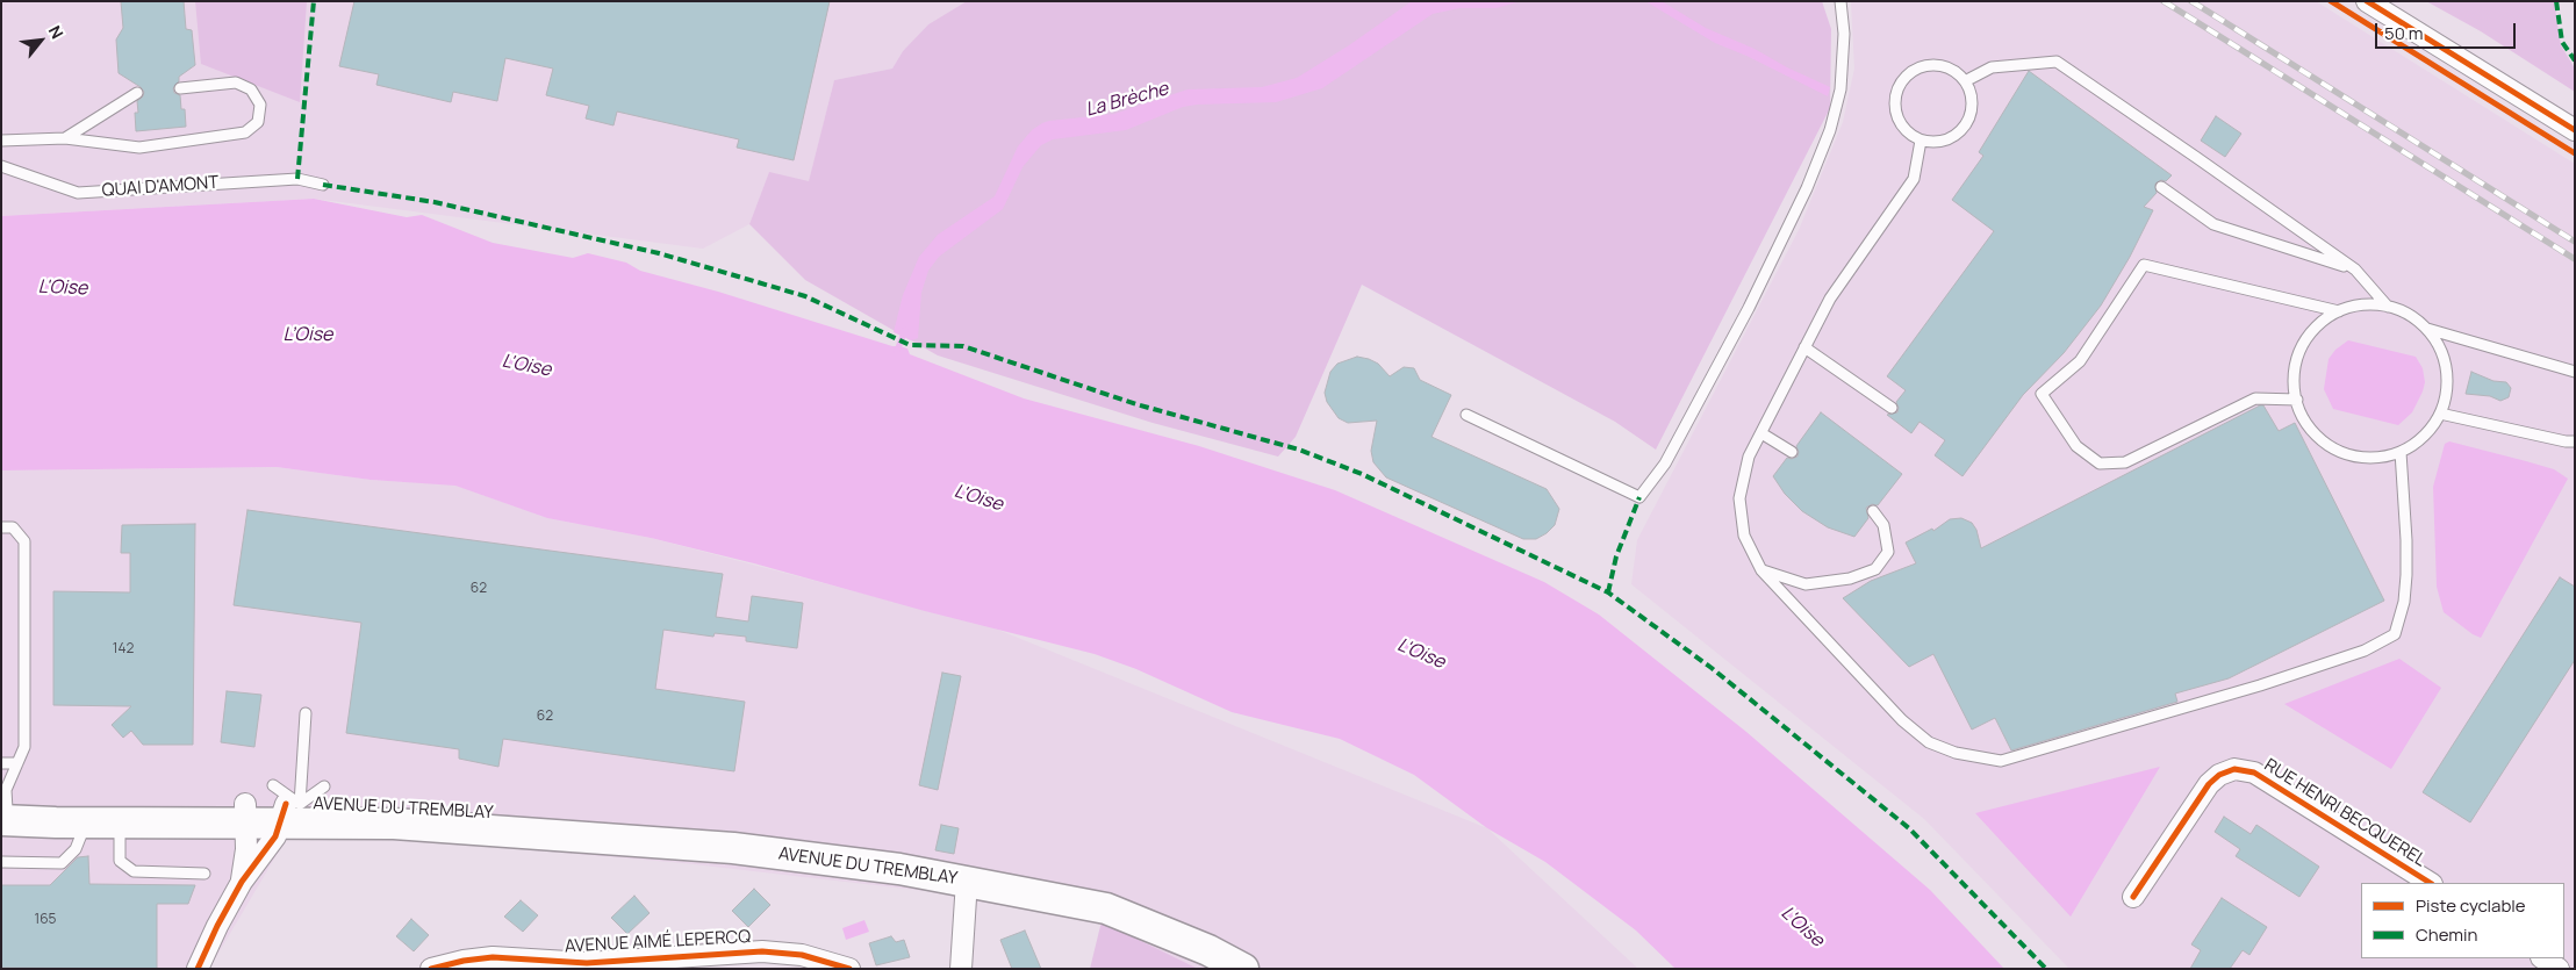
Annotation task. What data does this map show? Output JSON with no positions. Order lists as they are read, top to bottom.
{
  "streets": {
    "main road": ["AVENUE DU TREMBLAY"],
    "street": ["RUE HENRI BECQUEREL", "AVENUE AIMÉ LEPERCQ"],
    "lane": ["QUAI D'AMONT"]
  },
  "water": ["La Brèche", "L'Oise", "L’Oise"],
  "house_numbers": [
    "62",
    "142",
    "62",
    "165"
  ],
  "legend": ["Piste cyclable", "Chemin"],
  "scale_bar": "50 m",
  "north": "top right"
}
